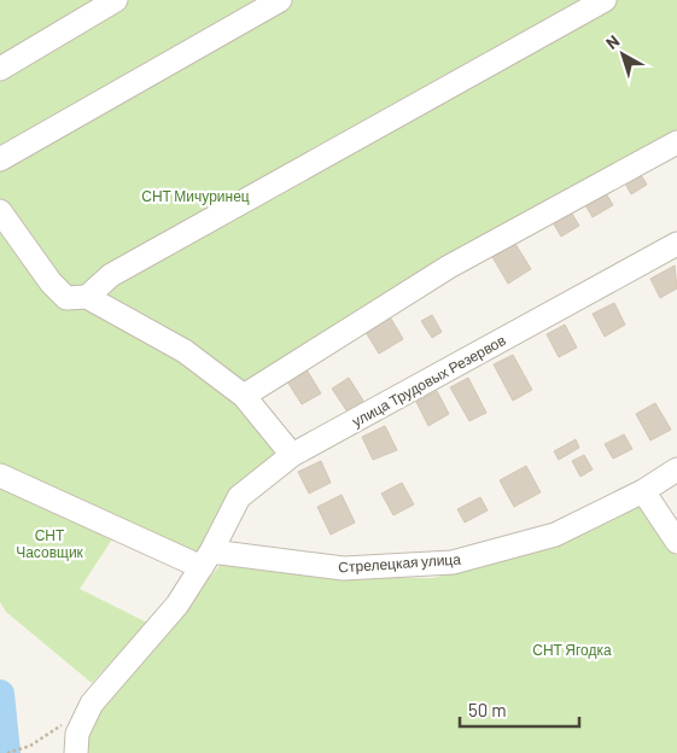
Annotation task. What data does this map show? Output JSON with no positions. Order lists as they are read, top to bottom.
{
  "streets": {
    "street": ["улица Трудовых Резервов", "Стрелецкая улица"]
  },
  "crossings": [
    ["улица Трудовых Резервов", "Стрелецкая улица"]
  ],
  "parks": ["СНТ Мичуринец", "СНТ Часовщик", "СНТ Ягодка"],
  "scale_bar": "50 m",
  "north": "top left"
}
